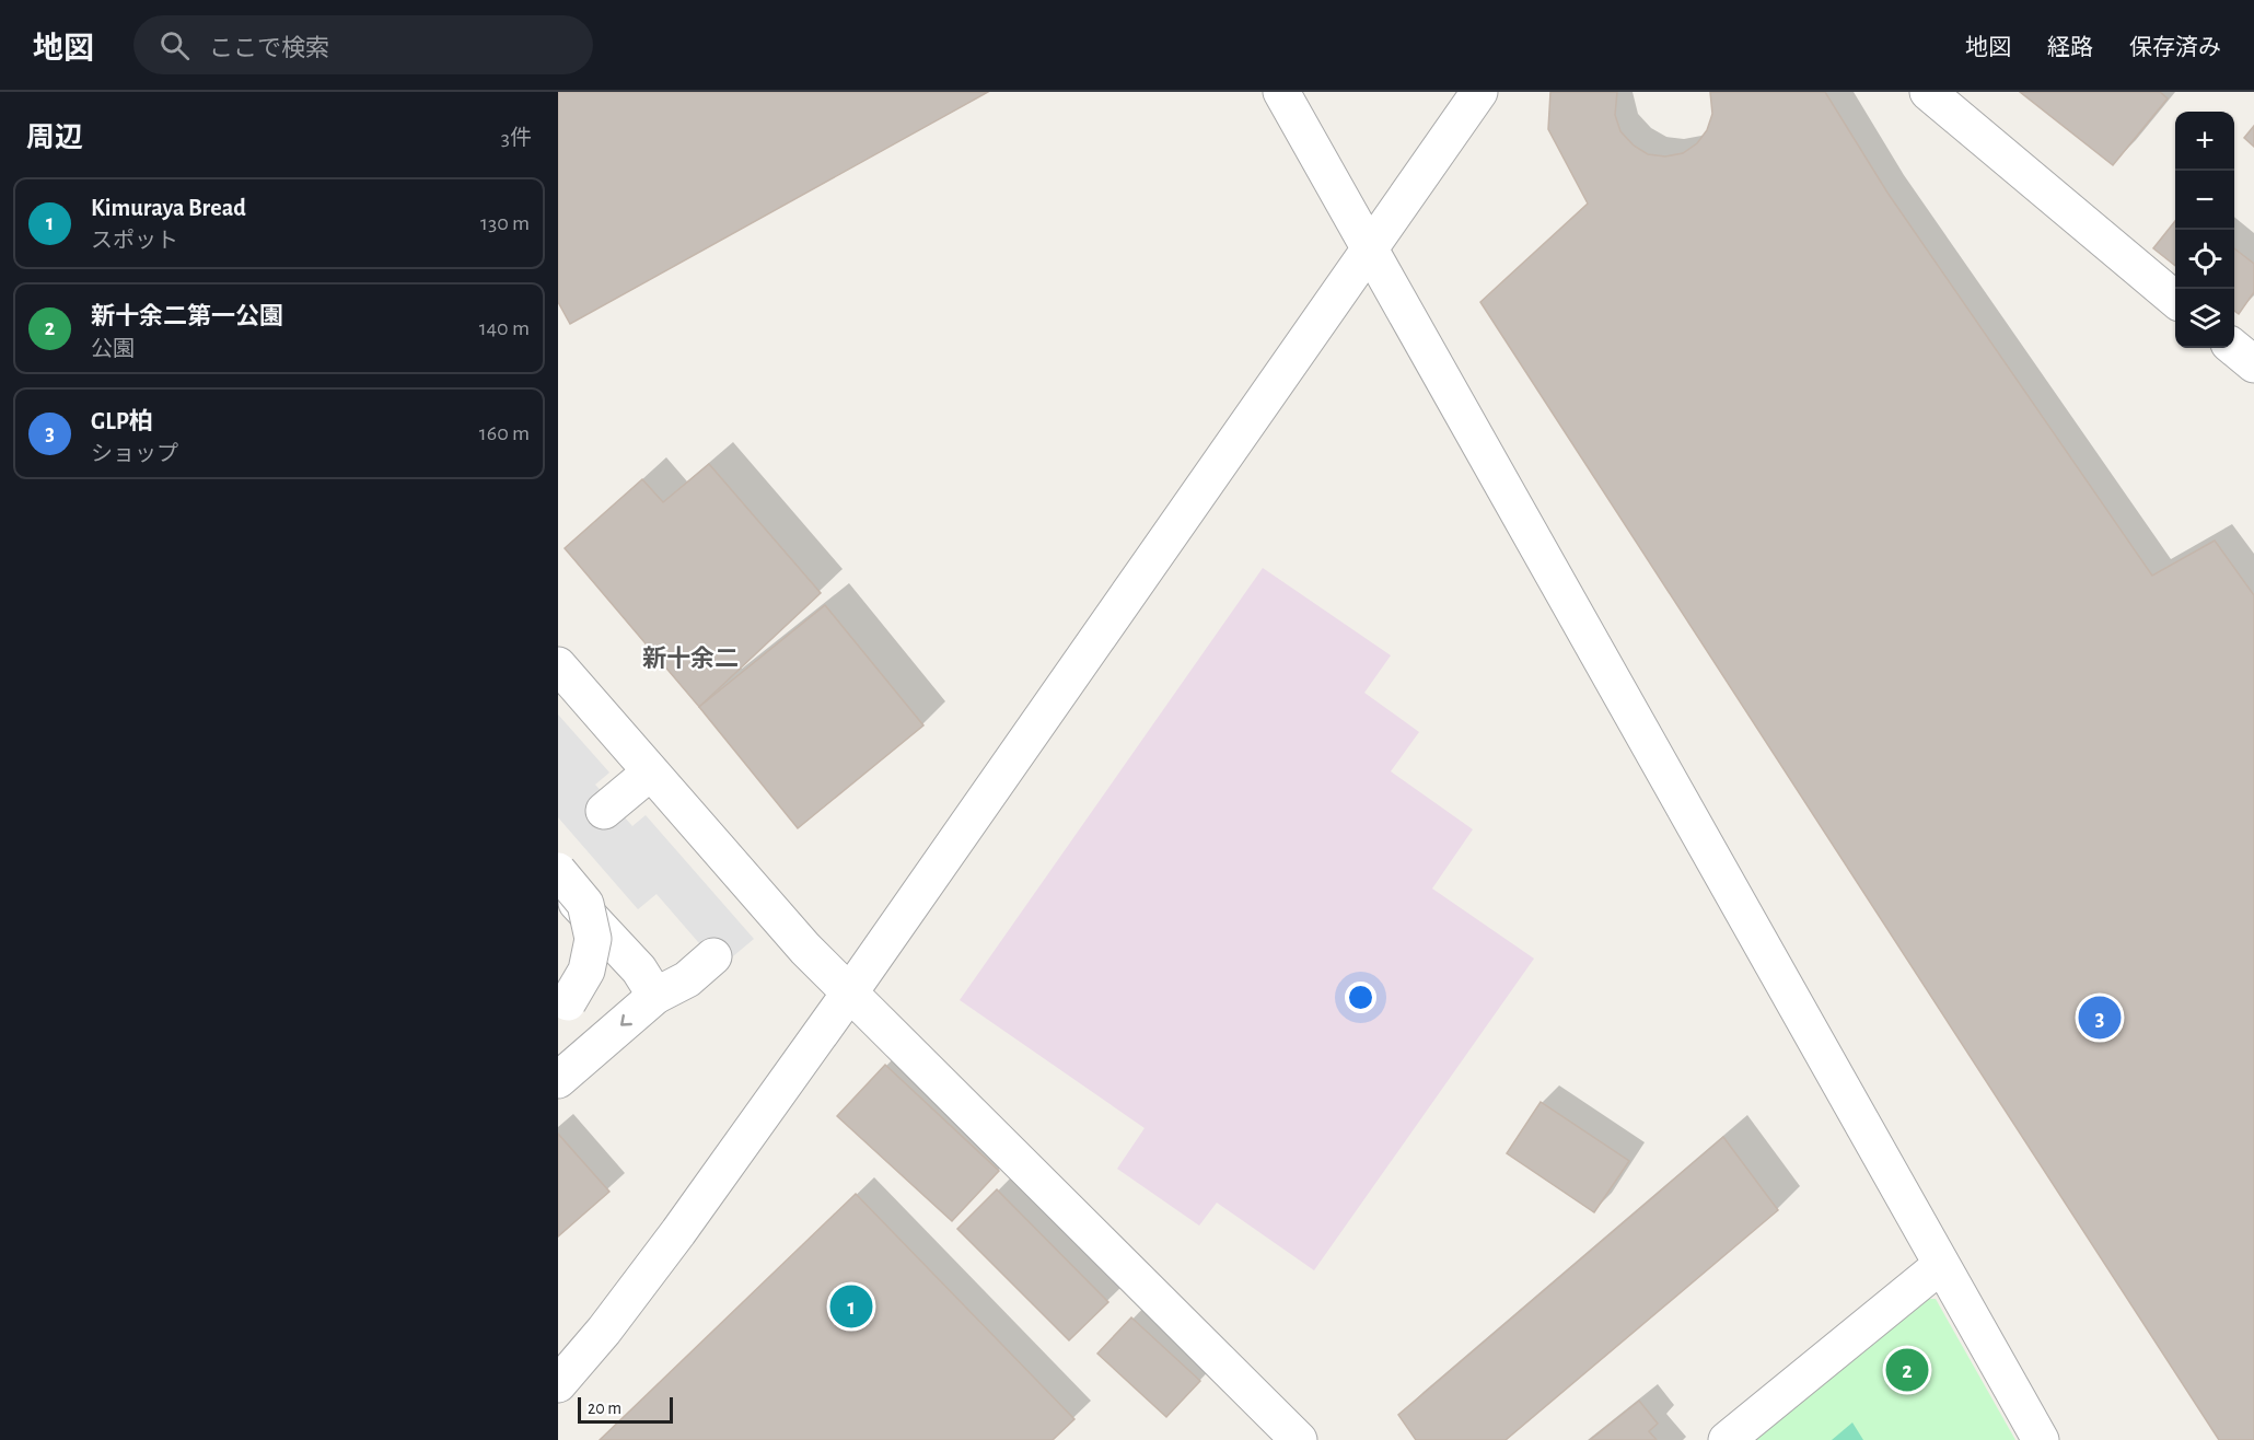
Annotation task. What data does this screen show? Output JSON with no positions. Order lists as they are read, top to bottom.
{
  "districts": ["新十余二"],
  "scale_bar": "20 m",
  "page": {
    "header": "地図",
    "search": "ここで検索",
    "nav": ["地図", "経路", "保存済み"],
    "heading": ["周辺", "3件"],
    "map_buttons": ["+", "−"],
    "list": [
      {
        "mark": "1",
        "name": "Kimuraya Bread",
        "note": "スポット",
        "value": "130 m"
      },
      {
        "mark": "2",
        "name": "新十余二第一公園",
        "note": "公園",
        "value": "140 m"
      },
      {
        "mark": "3",
        "name": "GLP柏",
        "note": "ショップ",
        "value": "160 m"
      }
    ],
    "pins": ["3", "1", "2"],
    "scale": "20 m"
  }
}
